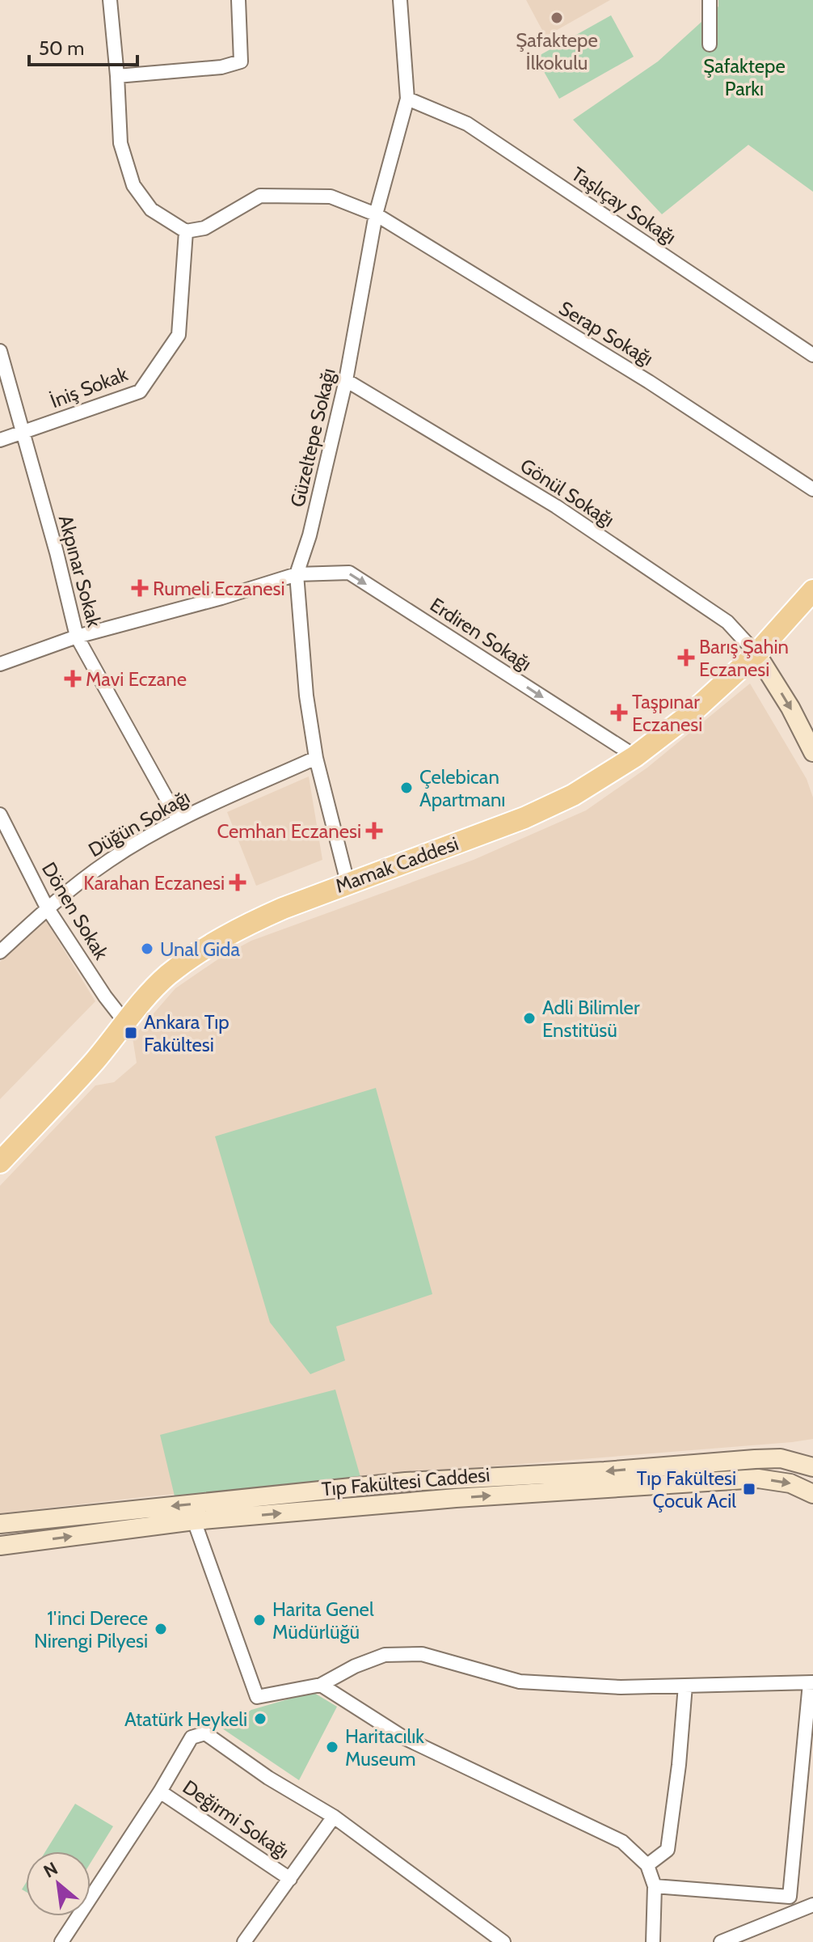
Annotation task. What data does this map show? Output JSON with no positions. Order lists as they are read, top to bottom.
{
  "streets": {
    "main road": ["Mamak Caddesi", "Tıp Fakültesi Caddesi"],
    "street": [
      "Taşlıçay Sokağı",
      "Serap Sokağı",
      "İniş Sokak",
      "Güzeltepe Sokağı",
      "Gönül Sokağı",
      "Akpınar Sokak",
      "Erdiren Sokağı",
      "Düğün Sokağı",
      "Dönen Sokak",
      "Değirmi Sokağı"
    ]
  },
  "crossings": [
    ["Taşlıçay Sokağı", "Güzeltepe Sokağı"],
    ["Serap Sokağı", "İniş Sokak"],
    ["Serap Sokağı", "Güzeltepe Sokağı"],
    ["İniş Sokak", "Akpınar Sokak"],
    ["Güzeltepe Sokağı", "Gönül Sokağı"],
    ["Güzeltepe Sokağı", "Erdiren Sokağı"],
    ["Güzeltepe Sokağı", "Düğün Sokağı"],
    ["Güzeltepe Sokağı", "Mamak Caddesi"],
    ["Gönül Sokağı", "Mamak Caddesi"],
    ["Akpınar Sokak", "Erdiren Sokağı"],
    ["Akpınar Sokak", "Düğün Sokağı"],
    ["Erdiren Sokağı", "Mamak Caddesi"],
    ["Düğün Sokağı", "Dönen Sokak"],
    ["Mamak Caddesi", "Dönen Sokak"]
  ],
  "one_way": ["Erdiren Sokağı"],
  "parks": ["Şafaktepe Parkı"],
  "places": {
    "other": [
      "Şafaktepe İlkokulu",
      "Çelebican Apartmanı",
      "Unal Gida",
      "Adli Bilimler Enstitüsü",
      "Harita Genel Müdürlüğü",
      "1'inci Derece Nirengi Pilyesi",
      "Atatürk Heykeli",
      "Haritacılık Museum"
    ],
    "health": [
      "Rumeli Eczanesi",
      "Barış Şahin Eczanesi",
      "Mavi Eczane",
      "Taşpınar Eczanesi",
      "Cemhan Eczanesi",
      "Karahan Eczanesi"
    ],
    "transit": ["Ankara Tıp Fakültesi", "Tıp Fakültesi Çocuk Acil"]
  },
  "scale_bar": "50 m",
  "north": "top left"
}
